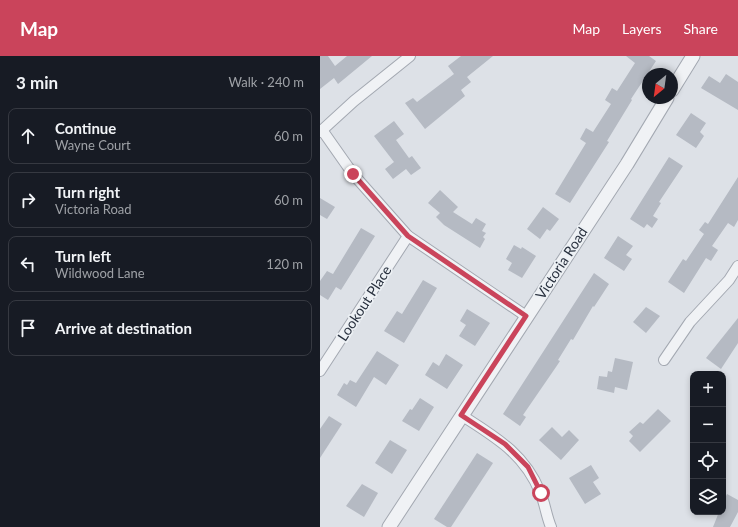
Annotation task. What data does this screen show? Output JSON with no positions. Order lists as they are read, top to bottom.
{
  "streets": {
    "street": ["Victoria Road", "Lookout Place"]
  },
  "north": "bottom left",
  "page": {
    "header": "Map",
    "nav": ["Map", "Layers", "Share"],
    "heading": ["3 min", "Walk · 240 m"],
    "list": [
      ["Continue", "Wayne Court", "60 m"],
      ["Turn right", "Victoria Road", "60 m"],
      ["Turn left", "Wildwood Lane", "120 m"],
      "Arrive at destination"
    ],
    "map_buttons": ["+", "−"]
  }
}
